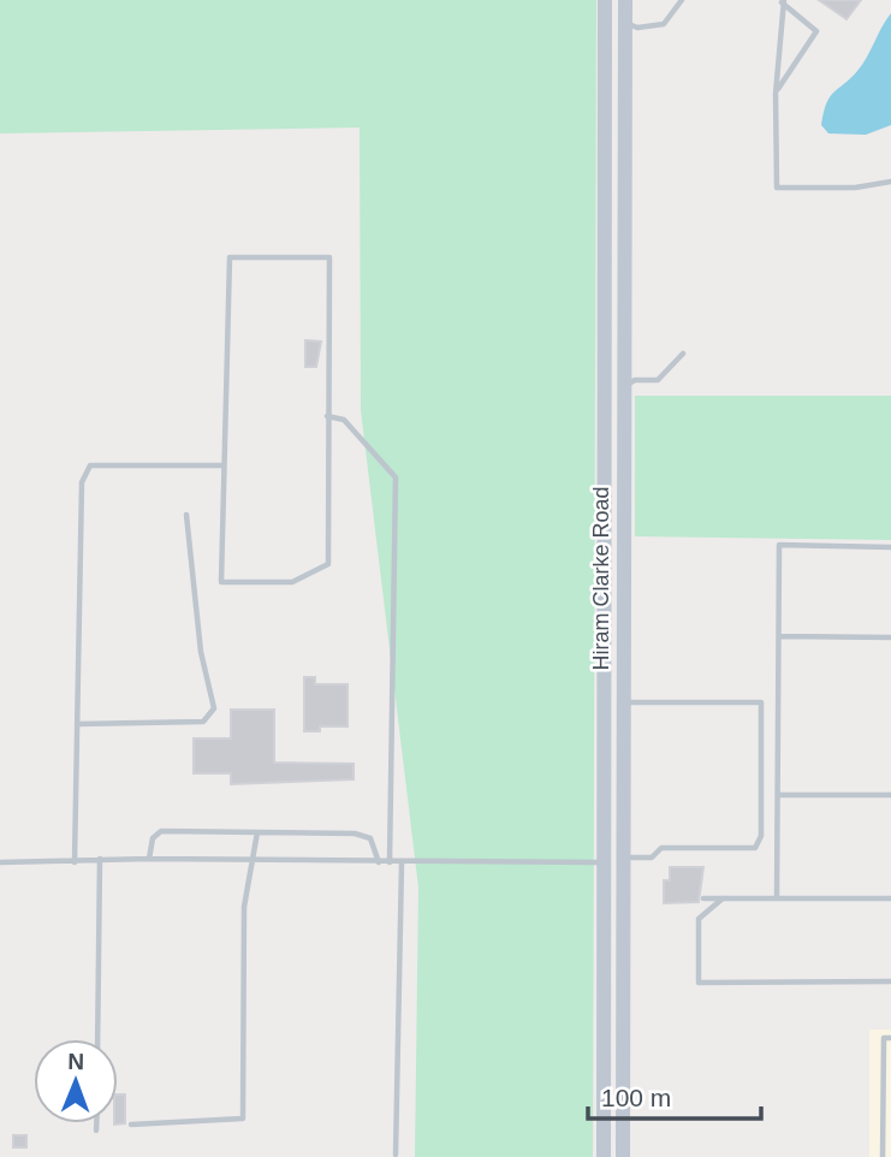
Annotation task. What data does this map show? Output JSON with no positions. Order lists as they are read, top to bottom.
{
  "streets": {
    "main road": ["Hiram Clarke Road"]
  },
  "scale_bar": "100 m",
  "north": "top"
}
